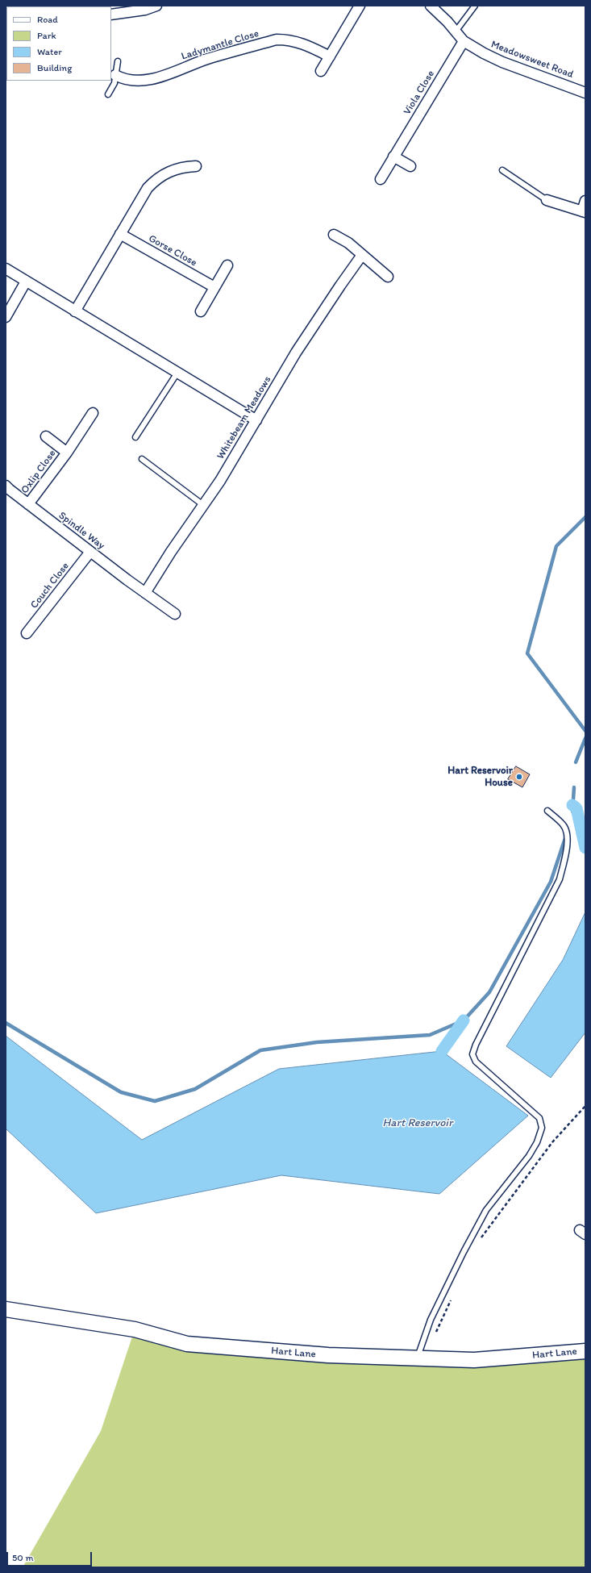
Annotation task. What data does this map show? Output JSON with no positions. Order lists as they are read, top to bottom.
{
  "streets": {
    "street": [
      "Ladymantle Close",
      "Meadowsweet Road",
      "Viola Close",
      "Gorse Close",
      "Whitebeam Meadows",
      "Oxlip Close",
      "Spindle Way",
      "Couch Close",
      "Hart Lane"
    ]
  },
  "crossings": [
    ["Meadowsweet Road", "Viola Close"],
    ["Whitebeam Meadows", "Spindle Way"],
    ["Oxlip Close", "Spindle Way"],
    ["Spindle Way", "Couch Close"]
  ],
  "water": ["Hart Reservoir"],
  "places": ["Hart Reservoir House"],
  "legend": [
    "Road",
    "Park",
    "Water",
    "Building"
  ],
  "scale_bar": "50 m"
}
